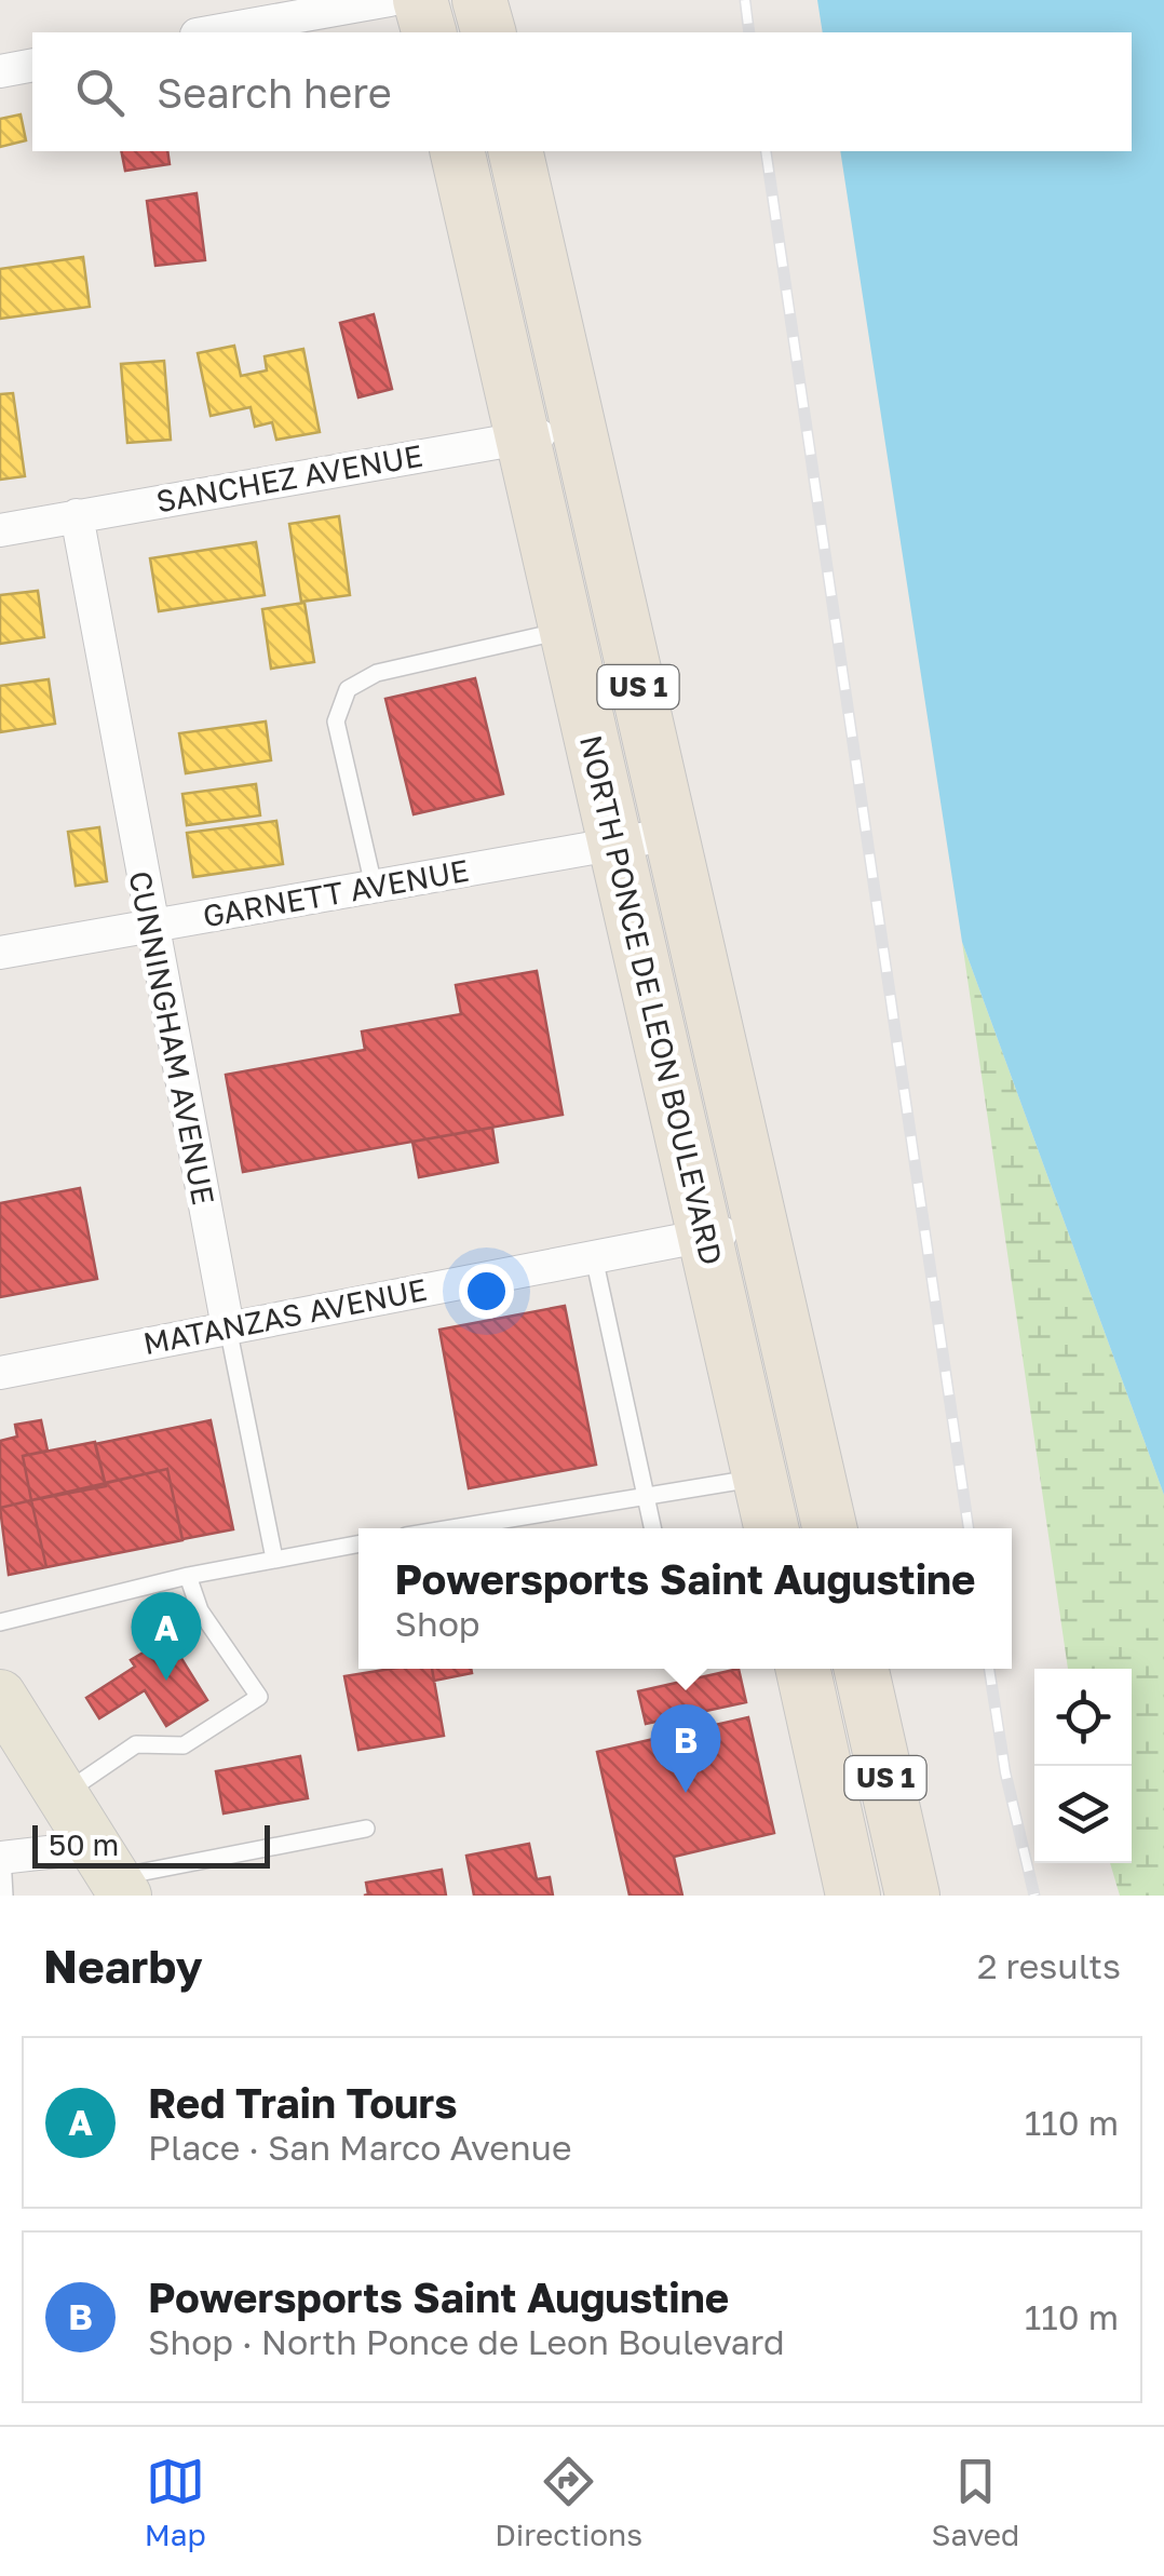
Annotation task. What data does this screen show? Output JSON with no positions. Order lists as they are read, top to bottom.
{
  "streets": {
    "highway": ["US 1", "NORTH PONCE DE LEON BOULEVARD"],
    "street": [
      "SANCHEZ AVENUE",
      "GARNETT AVENUE",
      "CUNNINGHAM AVENUE",
      "MATANZAS AVENUE"
    ]
  },
  "crossings": [
    ["SANCHEZ AVENUE", "NORTH PONCE DE LEON BOULEVARD"],
    ["SANCHEZ AVENUE", "CUNNINGHAM AVENUE"],
    ["GARNETT AVENUE", "NORTH PONCE DE LEON BOULEVARD"],
    ["GARNETT AVENUE", "CUNNINGHAM AVENUE"],
    ["NORTH PONCE DE LEON BOULEVARD", "MATANZAS AVENUE"],
    ["CUNNINGHAM AVENUE", "MATANZAS AVENUE"]
  ],
  "scale_bar": "50 m",
  "page": {
    "search": "Search here",
    "popup": ["Powersports Saint Augustine", "Shop"],
    "pins": ["A", "B"],
    "scale": "50 m",
    "heading": ["Nearby", "2 results"],
    "list": [
      {
        "mark": "A",
        "name": "Red Train Tours",
        "note": "Place · San Marco Avenue",
        "value": "110 m"
      },
      {
        "mark": "B",
        "name": "Powersports Saint Augustine",
        "note": "Shop · North Ponce de Leon Boulevard",
        "value": "110 m"
      }
    ],
    "nav": ["Map", "Directions", "Saved"]
  }
}
